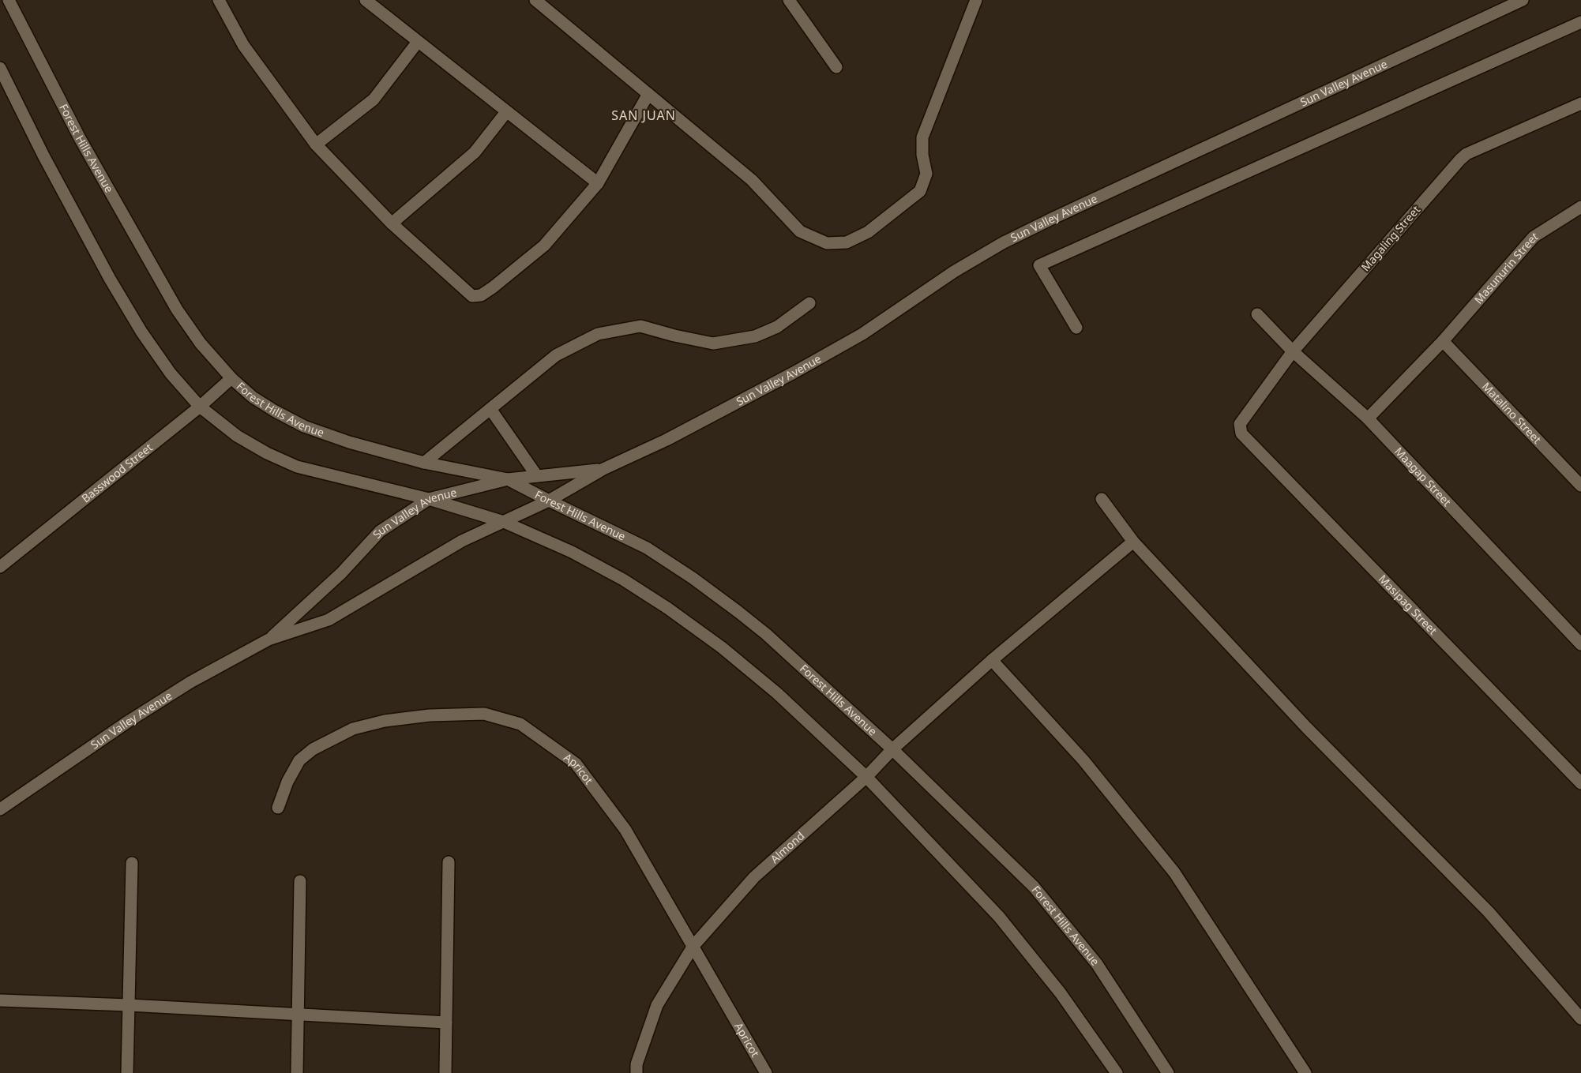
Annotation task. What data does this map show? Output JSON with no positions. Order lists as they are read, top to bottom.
{
  "streets": {
    "street": [
      "Sun Valley Avenue",
      "Forest Hills Avenue",
      "Magaling Street",
      "Masunurin Street",
      "Matalino Street",
      "Basswood Street",
      "Maagap Street",
      "Masipag Street",
      "Apricot",
      "Almond"
    ]
  },
  "crossings": [
    ["Sun Valley Avenue", "Forest Hills Avenue"],
    ["Forest Hills Avenue", "Basswood Street"],
    ["Forest Hills Avenue", "Almond"],
    ["Magaling Street", "Maagap Street"],
    ["Magaling Street", "Masipag Street"],
    ["Masunurin Street", "Matalino Street"],
    ["Masunurin Street", "Maagap Street"],
    ["Apricot", "Almond"]
  ],
  "districts": ["SAN JUAN"]
}
